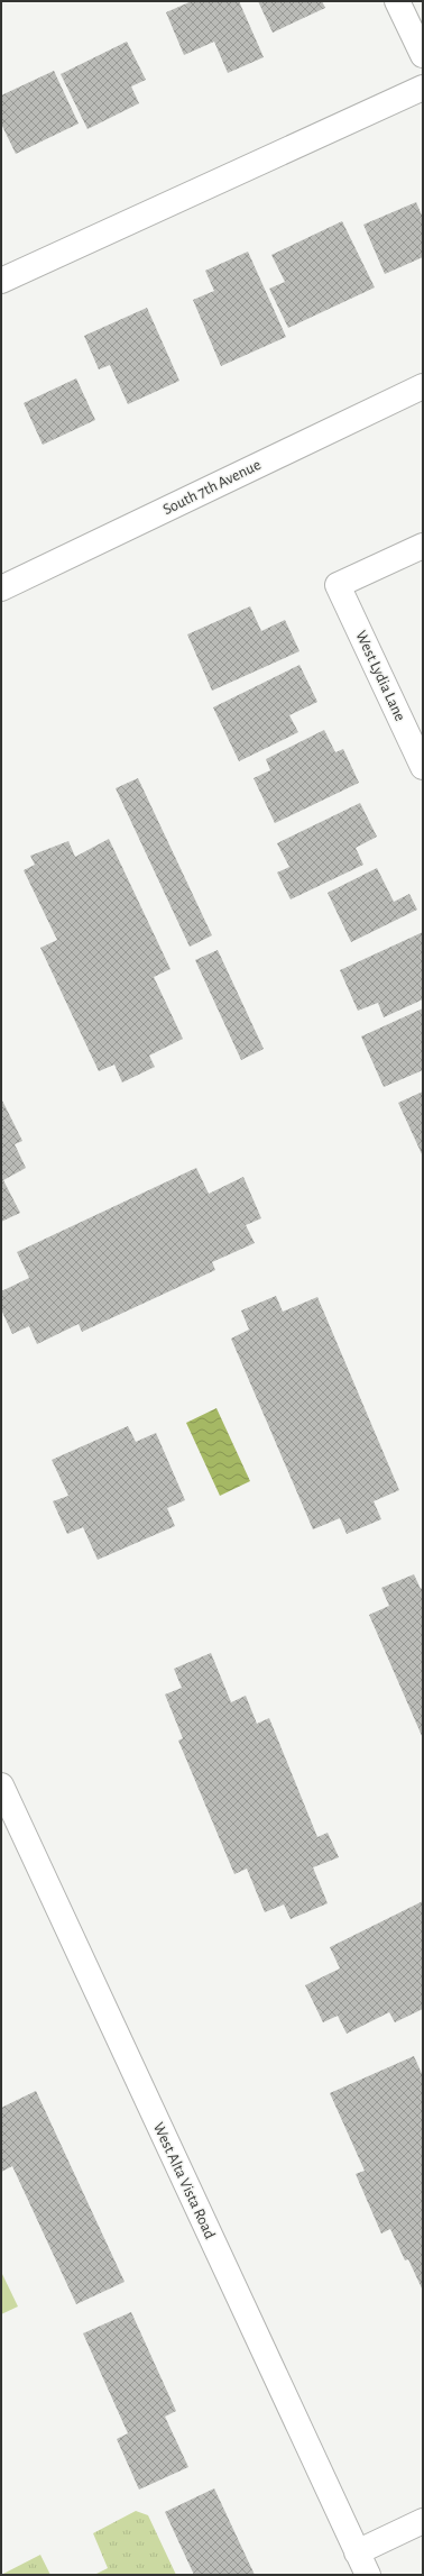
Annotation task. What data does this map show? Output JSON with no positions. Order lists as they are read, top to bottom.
{
  "streets": {
    "street": ["South 7th Avenue", "West Lydia Lane", "West Alta Vista Road"]
  }
}
